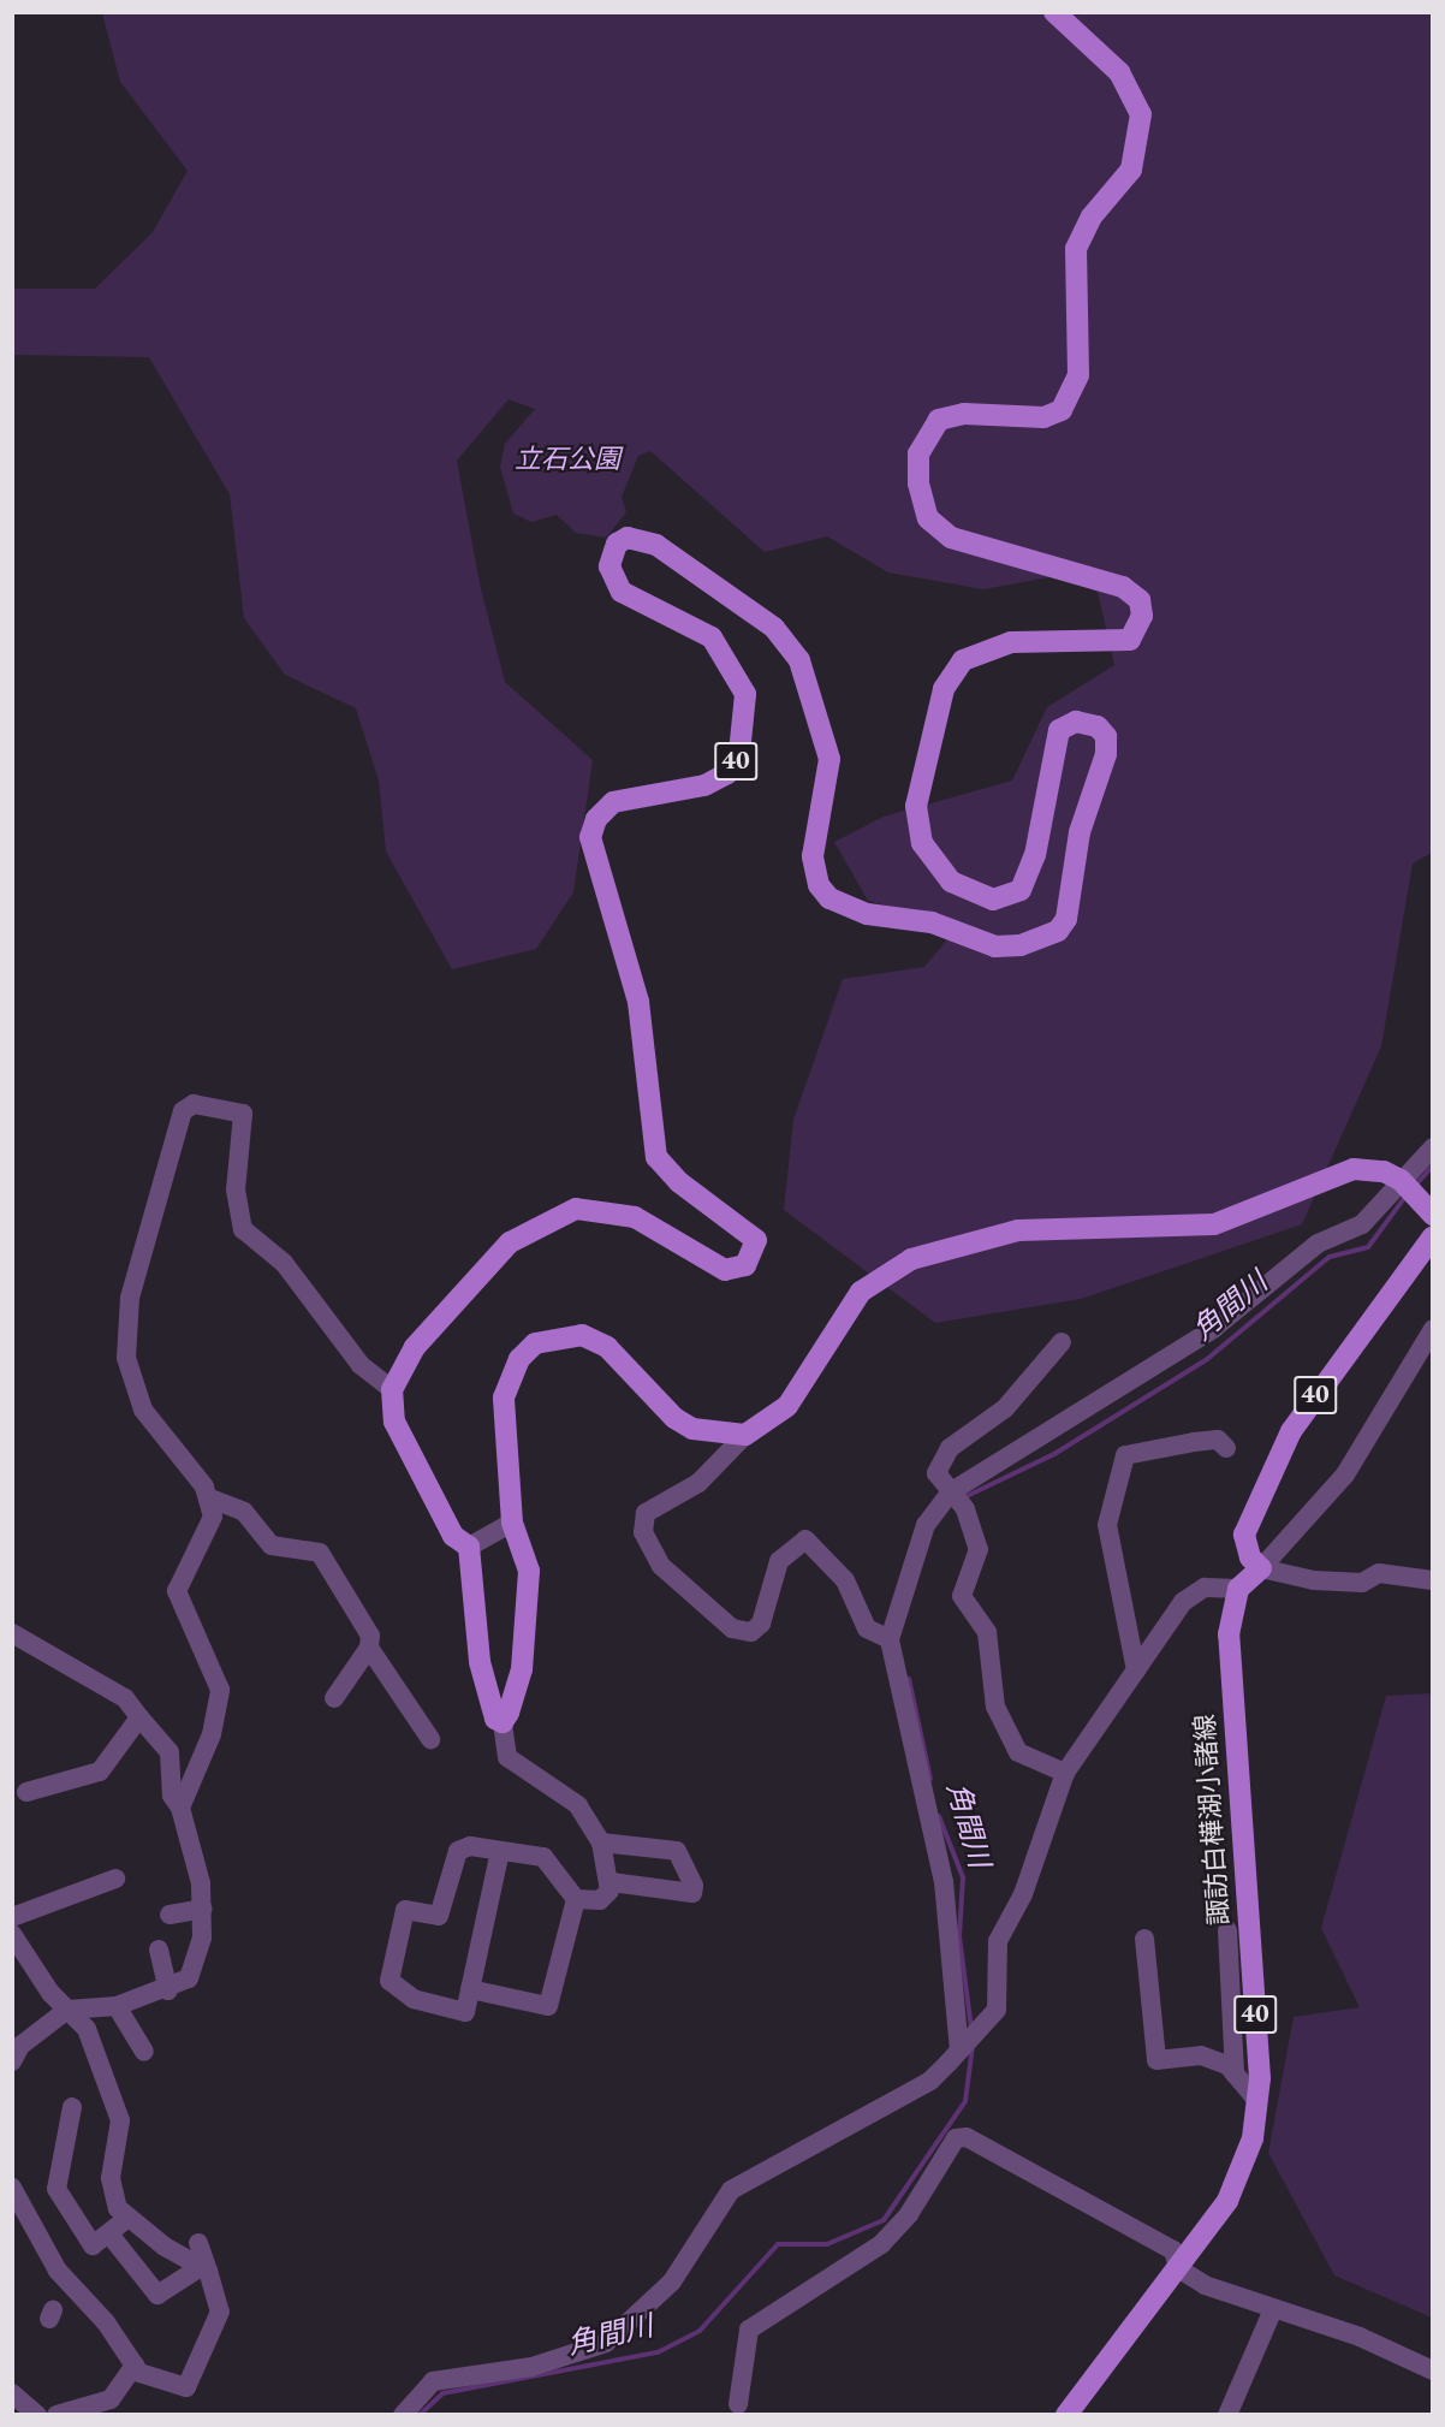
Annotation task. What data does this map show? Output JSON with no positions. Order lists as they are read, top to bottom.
{
  "streets": {
    "main road": ["40", "諏訪白樺湖小諸線"]
  },
  "water": ["角間川"],
  "parks": ["立石公園"]
}
